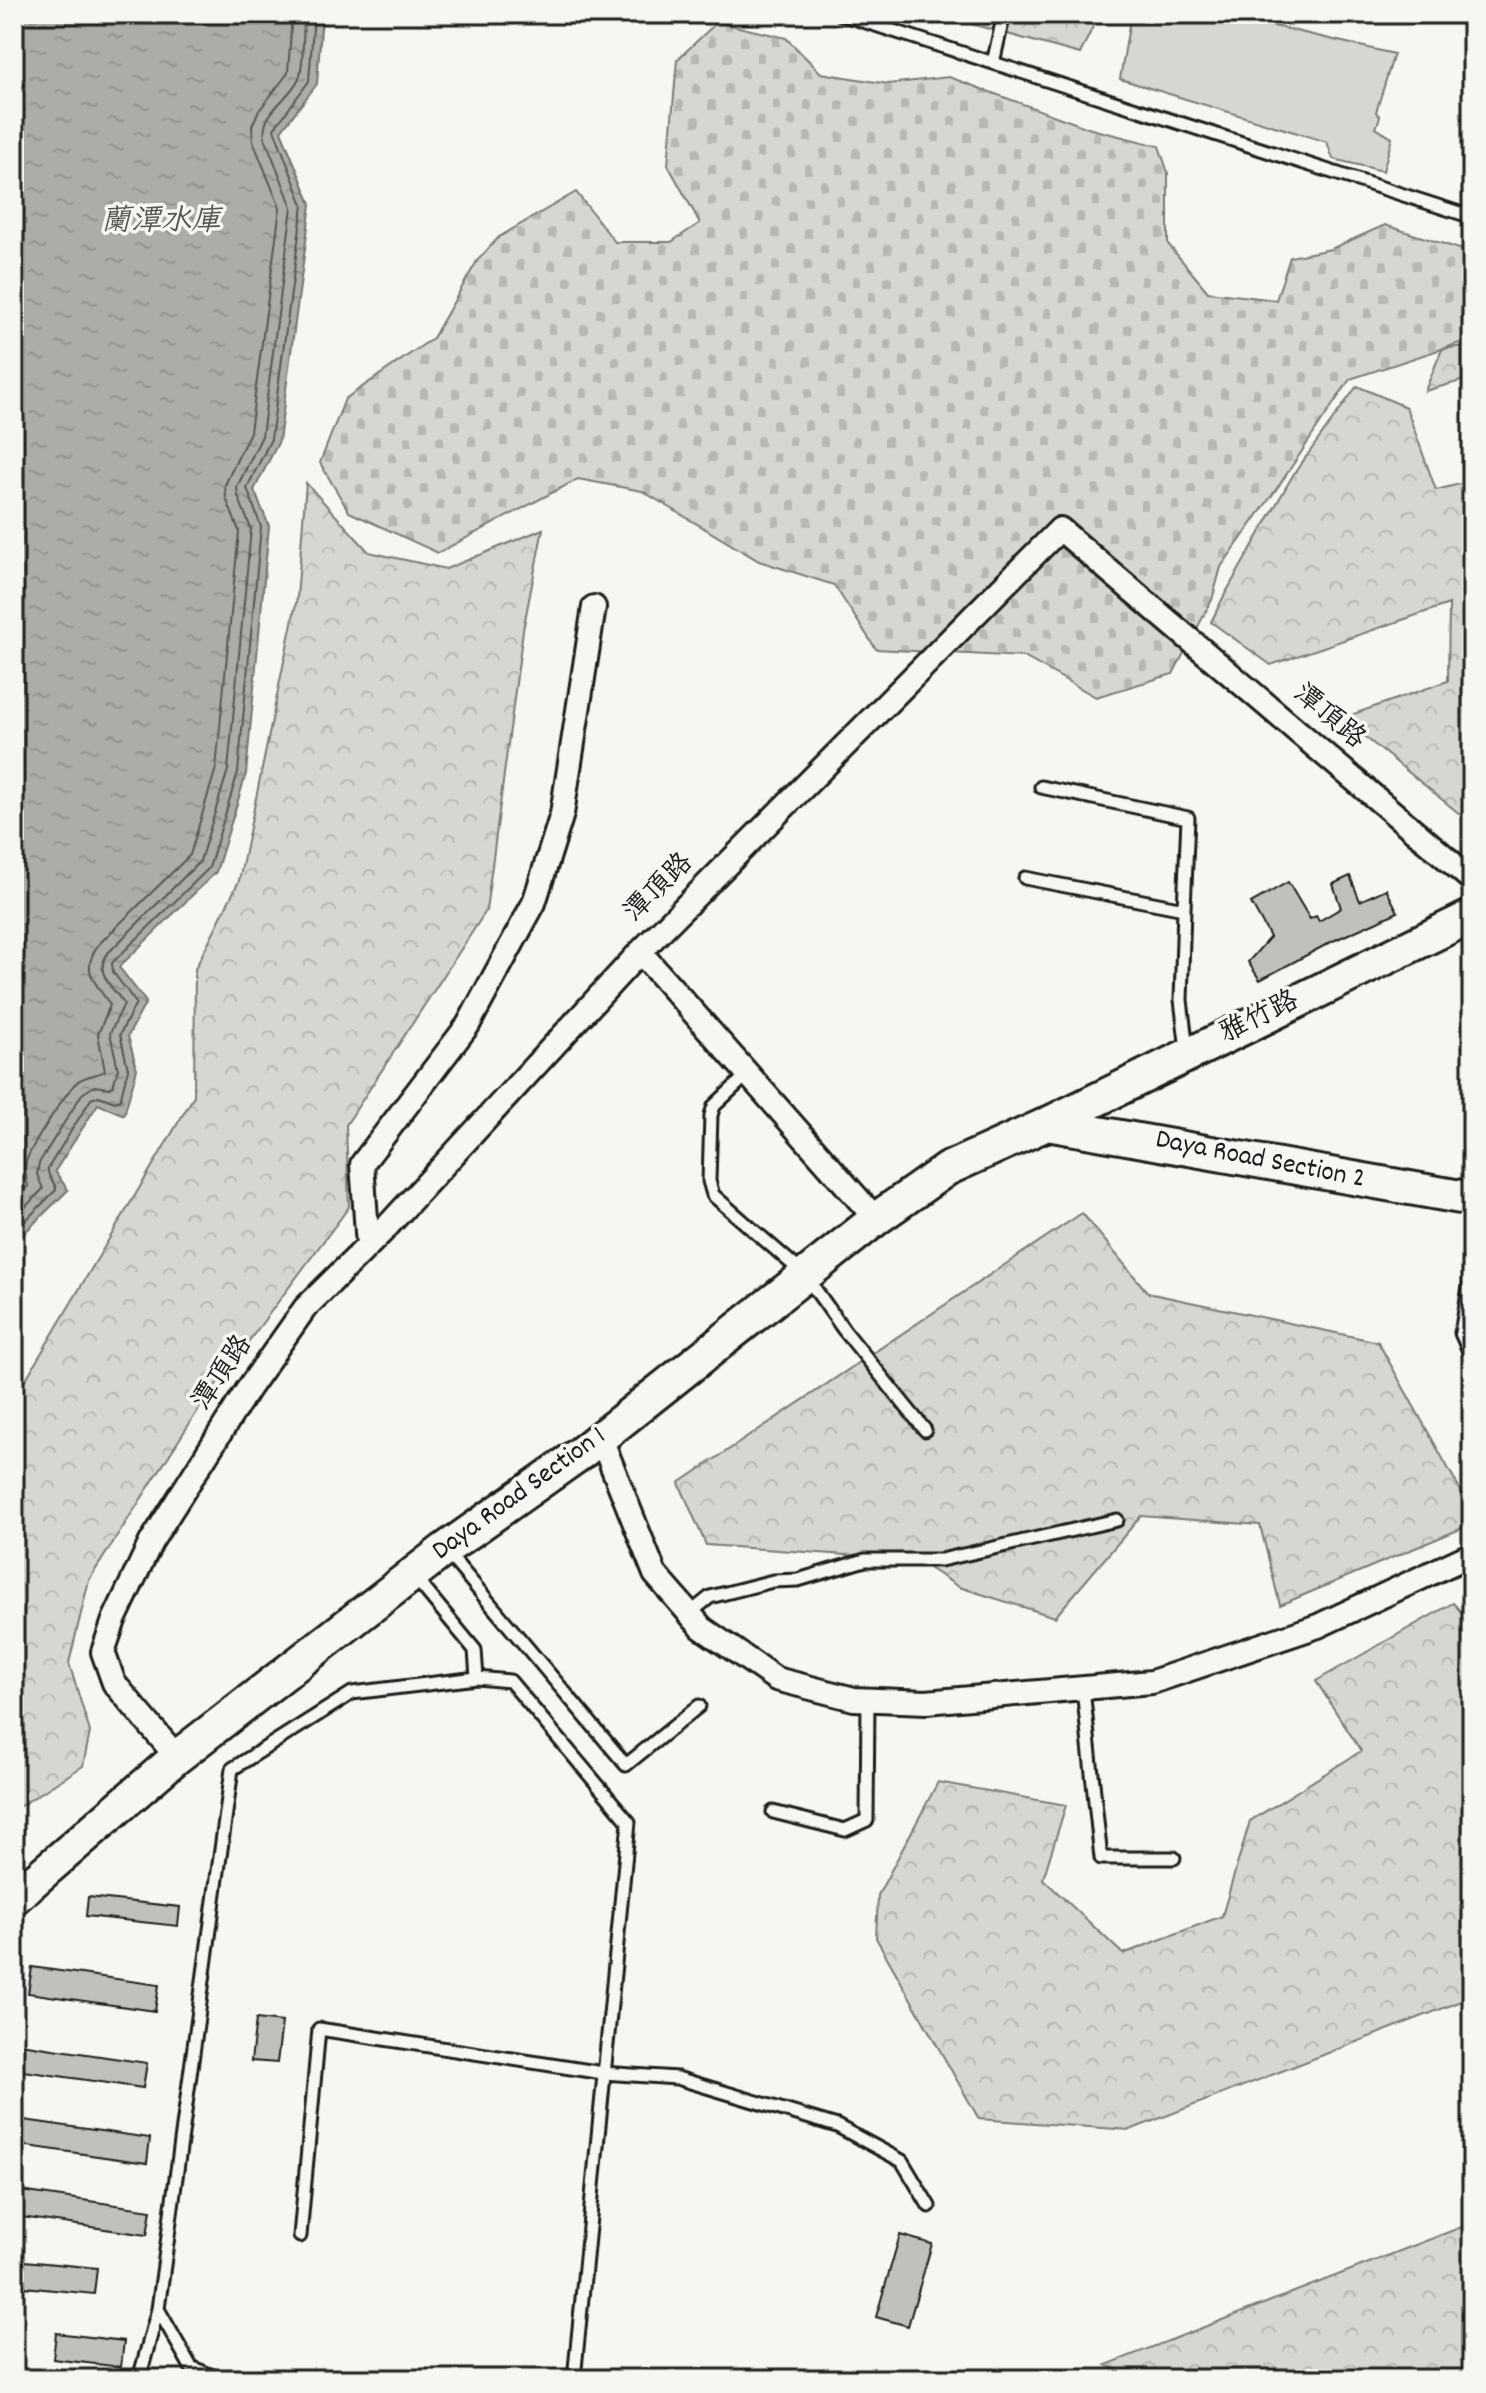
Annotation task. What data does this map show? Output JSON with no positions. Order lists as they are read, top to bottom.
{
  "streets": {
    "main road": ["雅竹路", "Daya Road Section 2", "Daya Road Section 1"],
    "street": ["潭頂路"]
  },
  "crossings": [
    ["潭頂路", "Daya Road Section 1"],
    ["雅竹路", "Daya Road Section 2"],
    ["雅竹路", "Daya Road Section 1"],
    ["Daya Road Section 2", "Daya Road Section 1"]
  ],
  "water": ["蘭潭水庫"]
}
